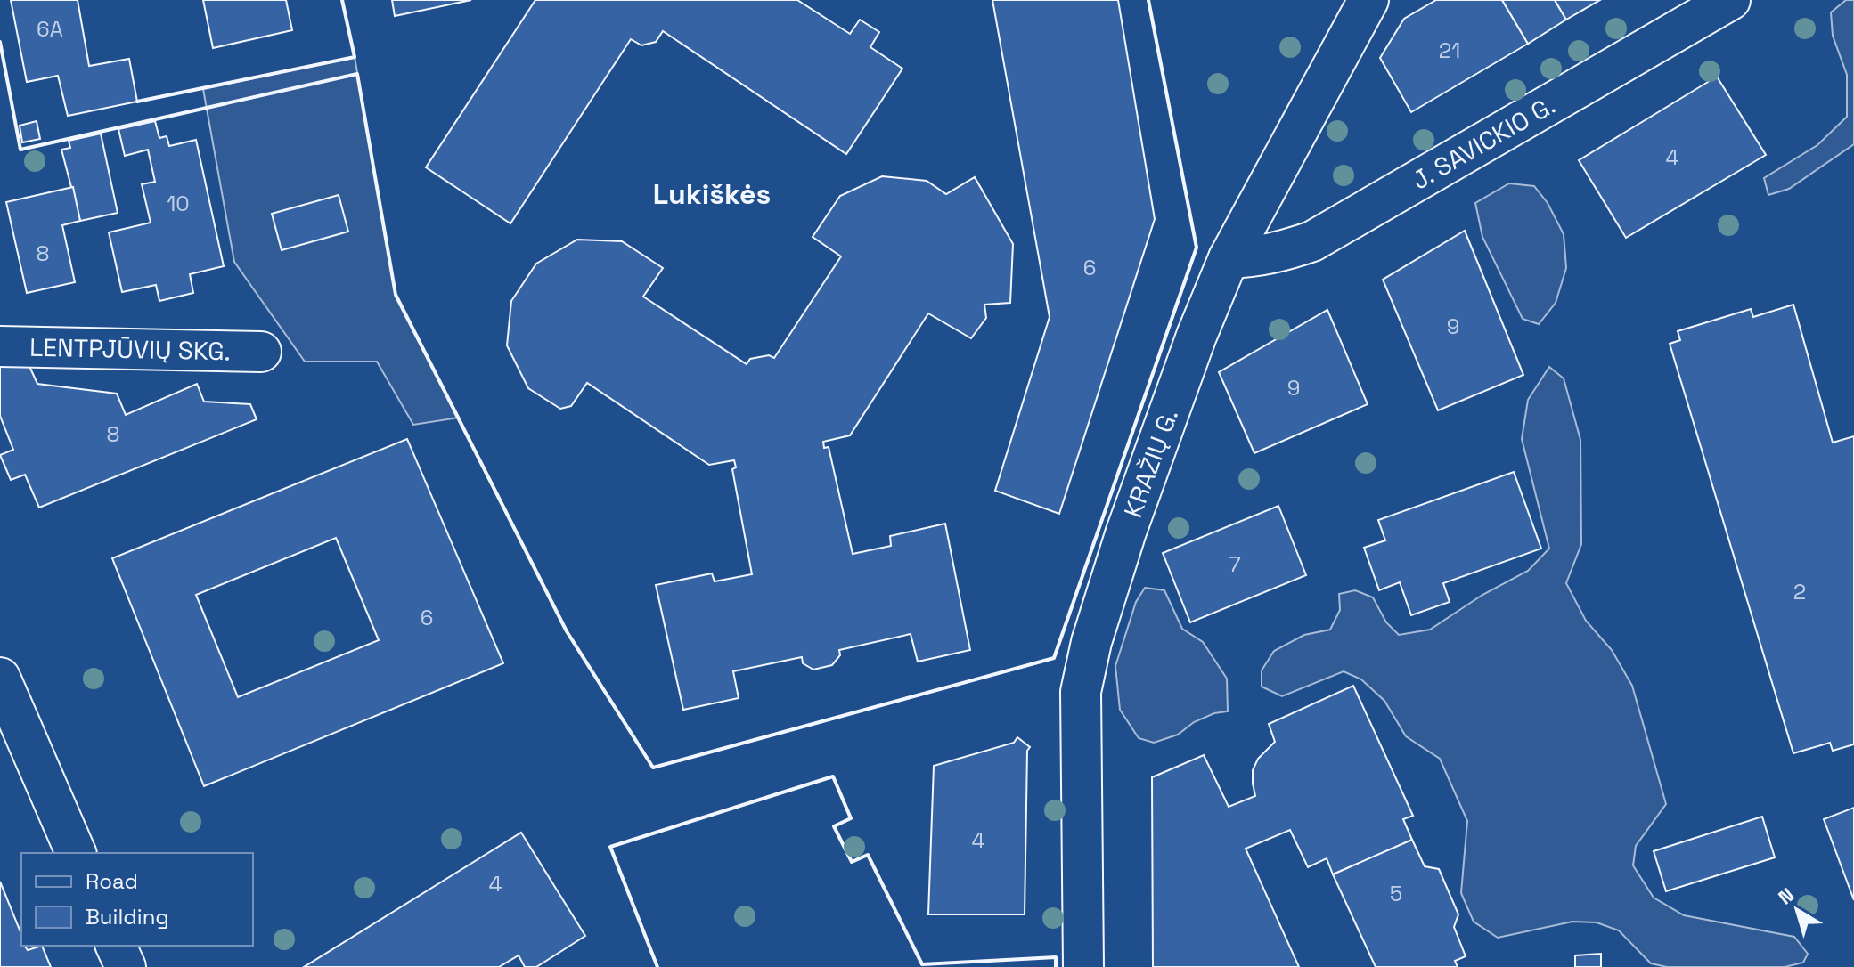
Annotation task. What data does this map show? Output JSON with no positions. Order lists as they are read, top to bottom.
{
  "streets": {
    "street": ["J. SAVICKIO G.", "LENTPJŪVIŲ SKG.", "KRAŽIŲ G."]
  },
  "crossings": [
    ["J. SAVICKIO G.", "KRAŽIŲ G."]
  ],
  "districts": ["Lukiškės"],
  "house_numbers": [
    "6A",
    "21",
    "4",
    "10",
    "8",
    "6",
    "9",
    "9",
    "8",
    "7",
    "2",
    "6",
    "4",
    "4",
    "5"
  ],
  "legend": ["Road", "Building"],
  "north": "top left"
}
